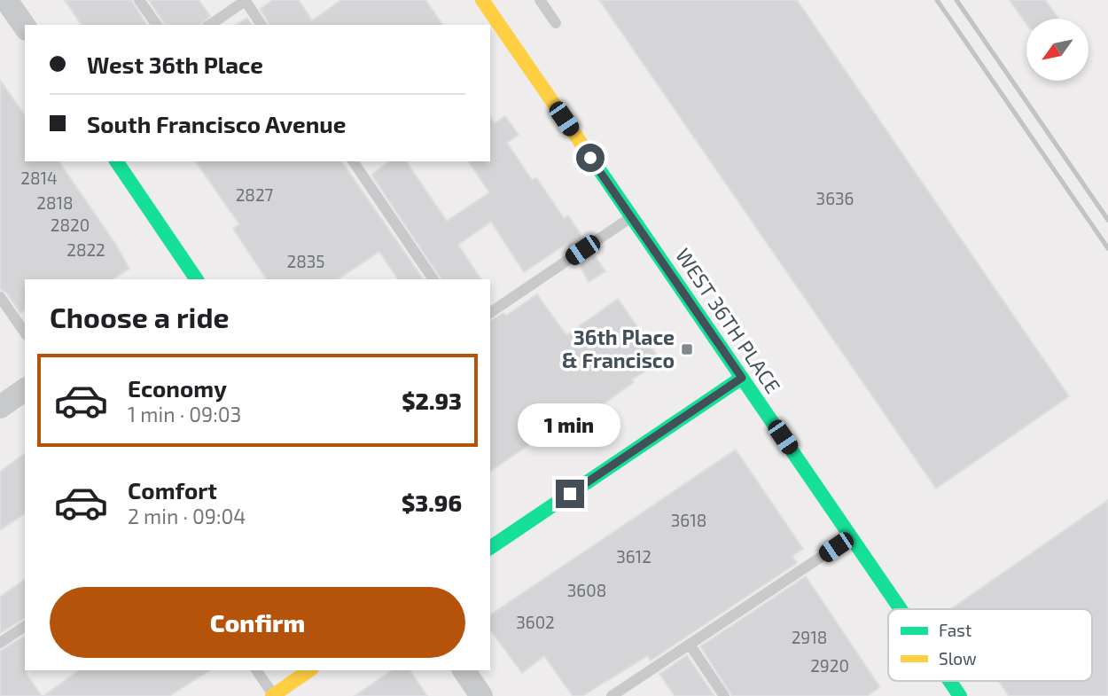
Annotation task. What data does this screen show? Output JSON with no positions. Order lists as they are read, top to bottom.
{
  "streets": {
    "street": ["WEST 36TH PLACE"]
  },
  "places": {
    "transit": ["36th Place & Francisco"]
  },
  "house_numbers": [
    "2814",
    "2827",
    "3636",
    "2818",
    "2820",
    "2822",
    "2835",
    "3618",
    "3612",
    "3608",
    "3602",
    "2918",
    "2920"
  ],
  "legend": ["Fast", "Slow"],
  "north": "bottom left",
  "page": {
    "banner": ["West 36th Place", "South Francisco Avenue"],
    "heading": "Choose a ride",
    "list": [
      {
        "name": "Economy",
        "note": "1 min · 09:03",
        "value": "$2.93"
      },
      {
        "name": "Comfort",
        "note": "2 min · 09:04",
        "value": "$3.96"
      }
    ],
    "bubble": "1 min",
    "buttons": "Confirm"
  }
}
